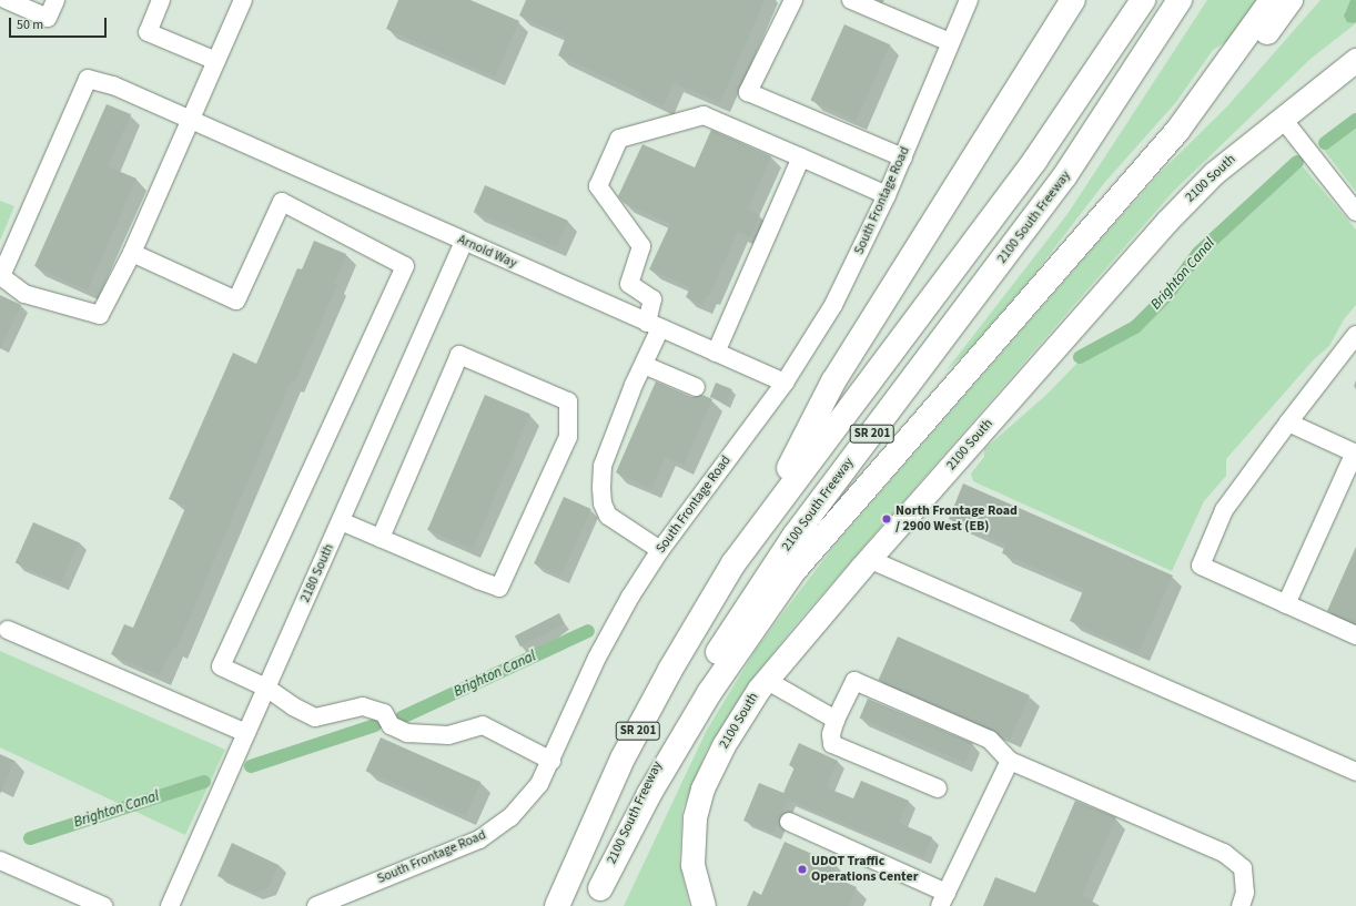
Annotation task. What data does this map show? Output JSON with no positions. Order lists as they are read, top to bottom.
{
  "streets": {
    "highway": ["2100 South Freeway", "SR 201"],
    "main road": ["2100 South"],
    "street": ["South Frontage Road", "Arnold Way", "2180 South"]
  },
  "crossings": [
    ["South Frontage Road", "Arnold Way"],
    ["Arnold Way", "2180 South"]
  ],
  "water": ["Brighton Canal"],
  "places": ["North Frontage Road / 2900 West (EB)", "UDOT Traffic Operations Center"],
  "scale_bar": "50 m"
}
